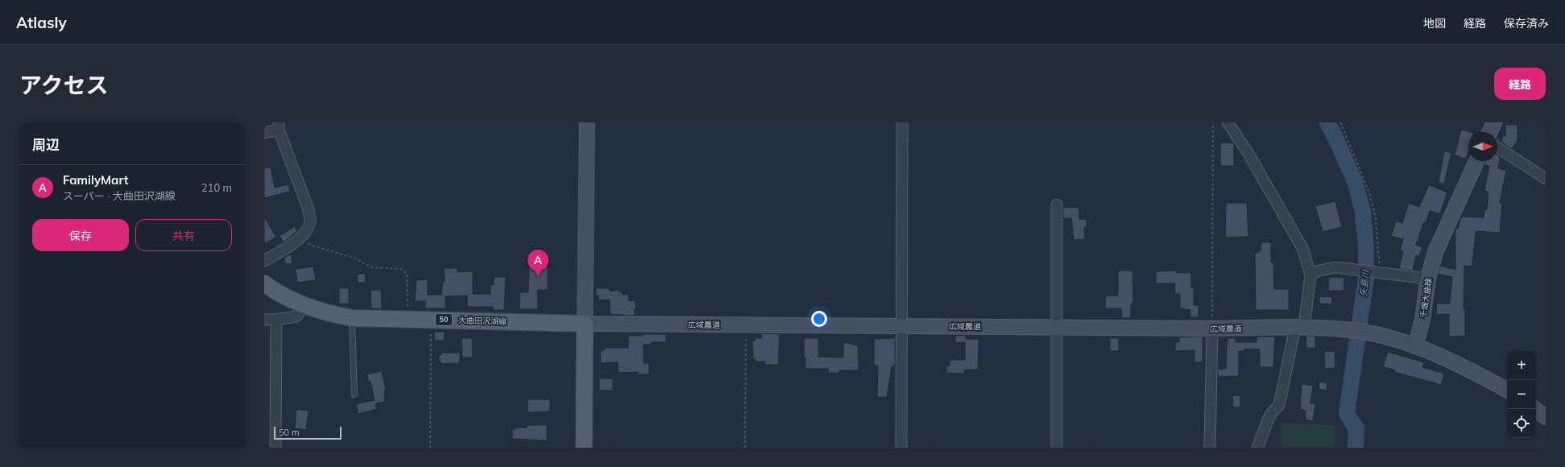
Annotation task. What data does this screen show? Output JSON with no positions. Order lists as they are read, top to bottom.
{
  "streets": {
    "main road": ["50", "大曲田沢湖線"],
    "street": ["千畑大曲線", "広域農道"]
  },
  "crossings": [
    ["千畑大曲線", "広域農道"],
    ["大曲田沢湖線", "広域農道"]
  ],
  "water": ["矢島川"],
  "scale_bar": "50 m",
  "north": "right",
  "page": {
    "header": "Atlasly",
    "nav": ["地図", "経路", "保存済み"],
    "title": "アクセス",
    "buttons": [
      "経路",
      ["保存", "共有"]
    ],
    "heading": "周辺",
    "list": [
      {
        "mark": "A",
        "name": "FamilyMart",
        "note": "スーパー · 大曲田沢湖線",
        "value": "210 m"
      }
    ],
    "pins": "A",
    "map_buttons": ["+", "−"],
    "scale": "50 m"
  }
}
